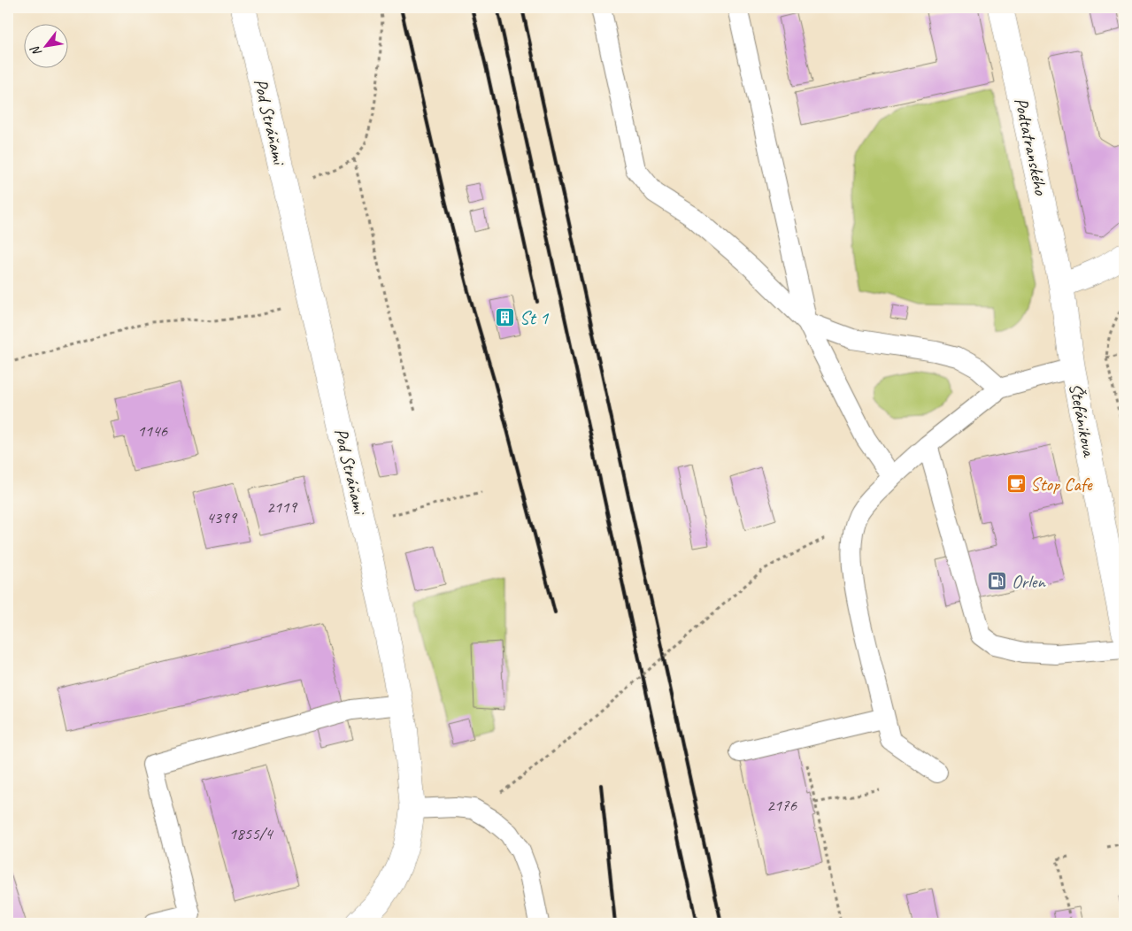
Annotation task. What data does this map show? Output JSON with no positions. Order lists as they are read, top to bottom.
{
  "streets": {
    "street": ["Pod Stráňami", "Podtatranského", "Štefánikova"]
  },
  "crossings": [
    ["Podtatranského", "Štefánikova"]
  ],
  "places": {
    "building": ["St 1"],
    "cafe": ["Stop Cafe"],
    "fuel station": ["Orlen"]
  },
  "house_numbers": [
    "1146",
    "2119",
    "4399",
    "2176",
    "1855/4"
  ],
  "north": "bottom left"
}
